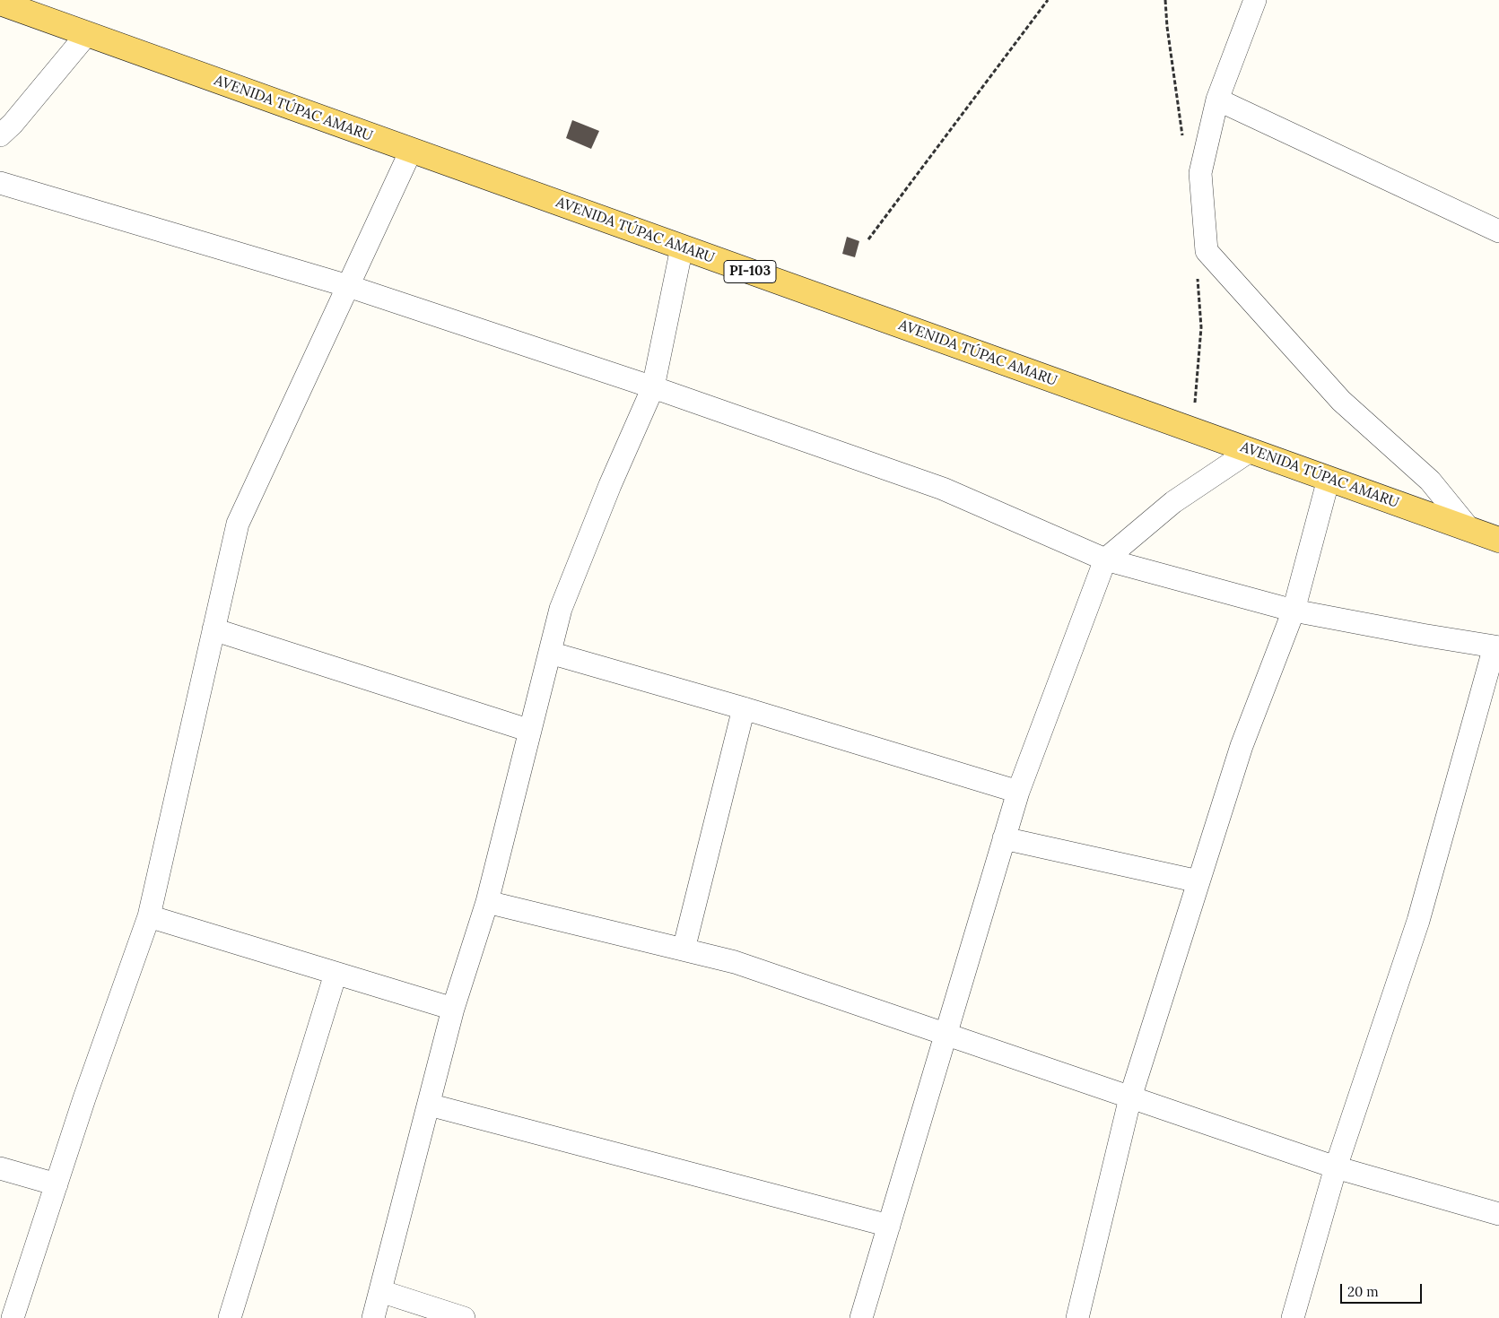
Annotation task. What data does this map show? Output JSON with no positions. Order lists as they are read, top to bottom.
{
  "streets": {
    "main road": ["AVENIDA TÚPAC AMARU", "PI-103"]
  },
  "scale_bar": "20 m"
}
